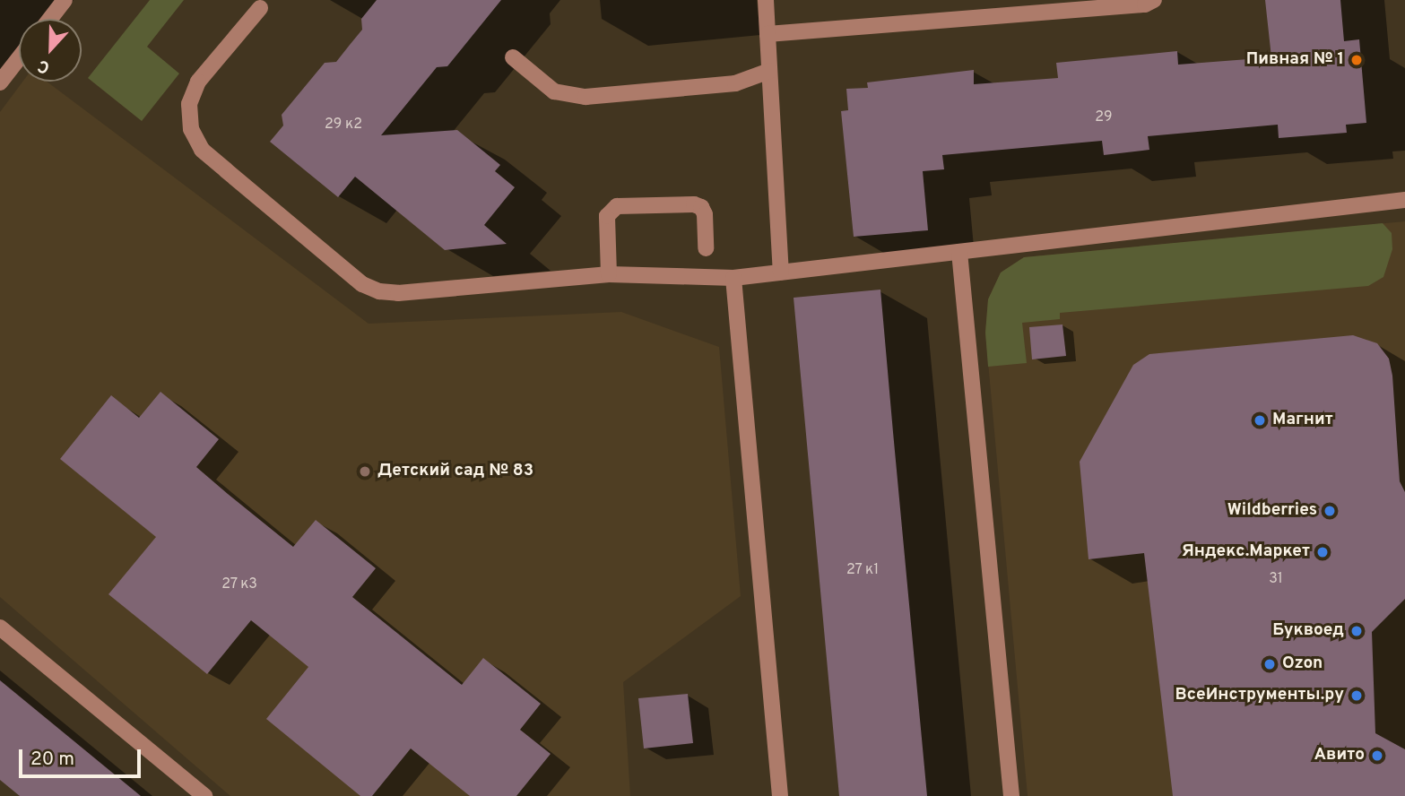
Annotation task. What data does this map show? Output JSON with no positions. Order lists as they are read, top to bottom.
{
  "places": [
    "Пивная № 1",
    "Магнит",
    "Детский сад № 83",
    "Wildberries",
    "Яндекс.Маркет",
    "Буквоед",
    "Ozon",
    "ВсеИнструменты.ру",
    "Авито"
  ],
  "house_numbers": [
    "29",
    "29 к2",
    "27 к1",
    "31",
    "27 к3"
  ],
  "scale_bar": "20 m",
  "north": "bottom"
}
